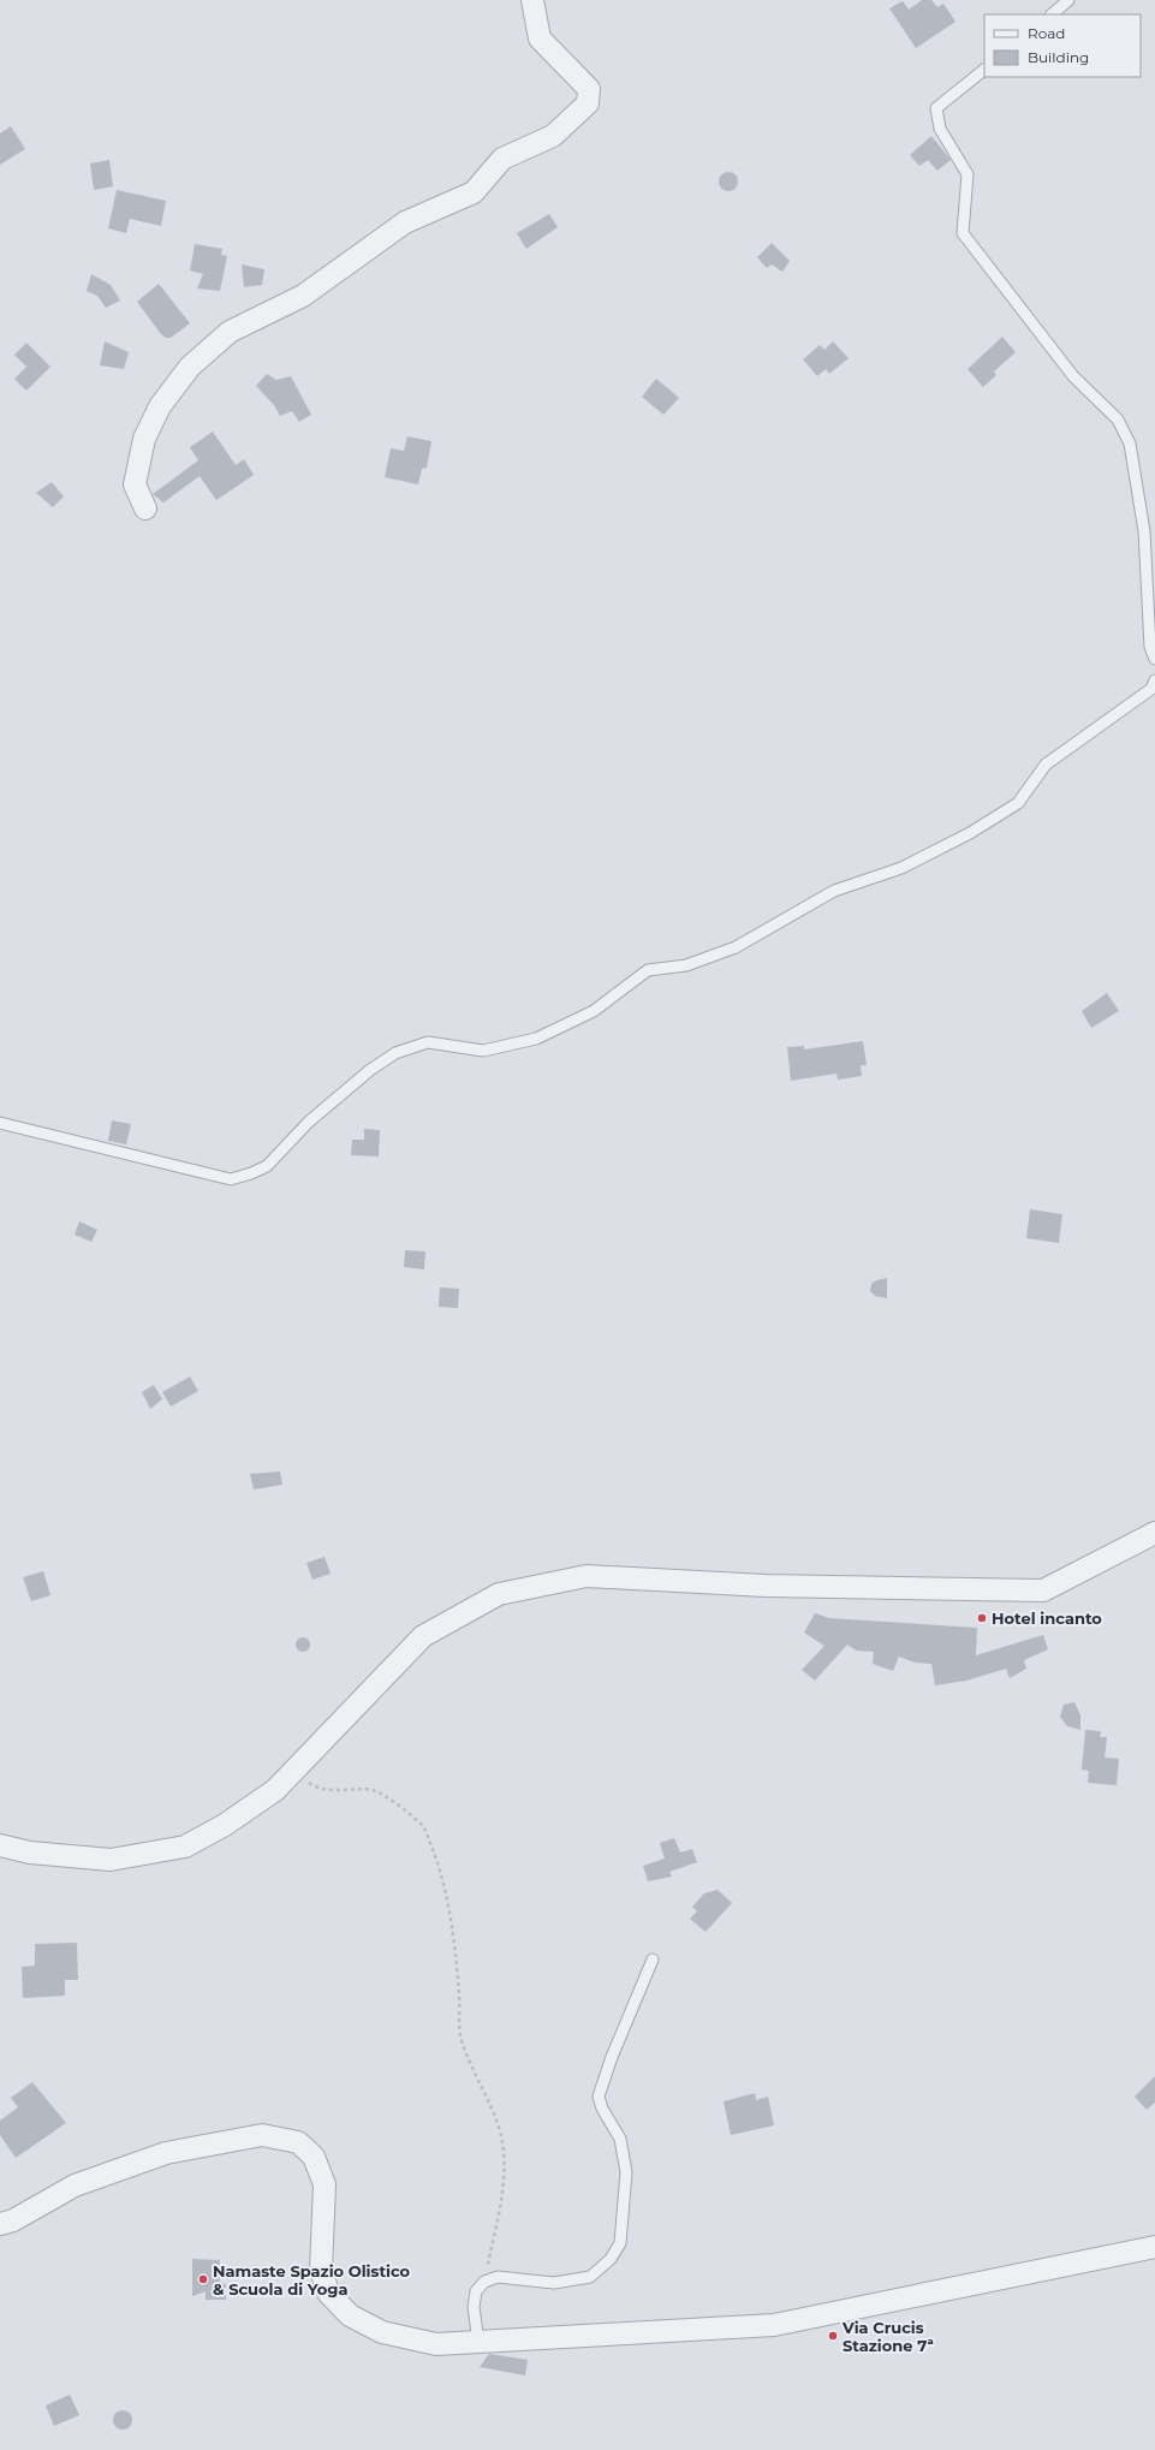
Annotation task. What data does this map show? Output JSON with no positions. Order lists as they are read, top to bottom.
{
  "places": ["Hotel incanto", "Namaste Spazio Olistico & Scuola di Yoga", "Via Crucis Stazione 7ª"],
  "legend": ["Road", "Building"]
}
